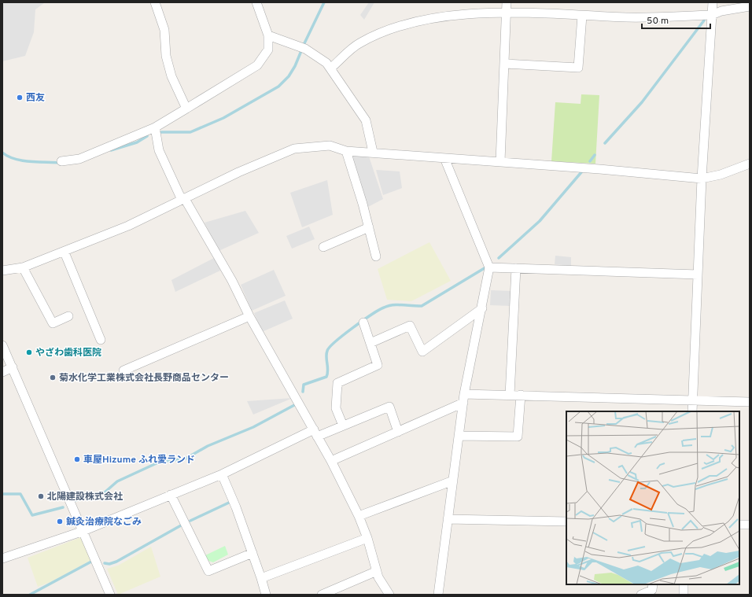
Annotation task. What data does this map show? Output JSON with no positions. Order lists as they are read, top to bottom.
{
  "places": [
    "西友",
    "やざわ歯科医院",
    "菊水化学工業株式会社長野商品センター",
    "車屋Hizume ふれ愛ランド",
    "北陽建設株式会社",
    "鍼灸治療院なごみ"
  ],
  "scale_bar": "50 m"
}
